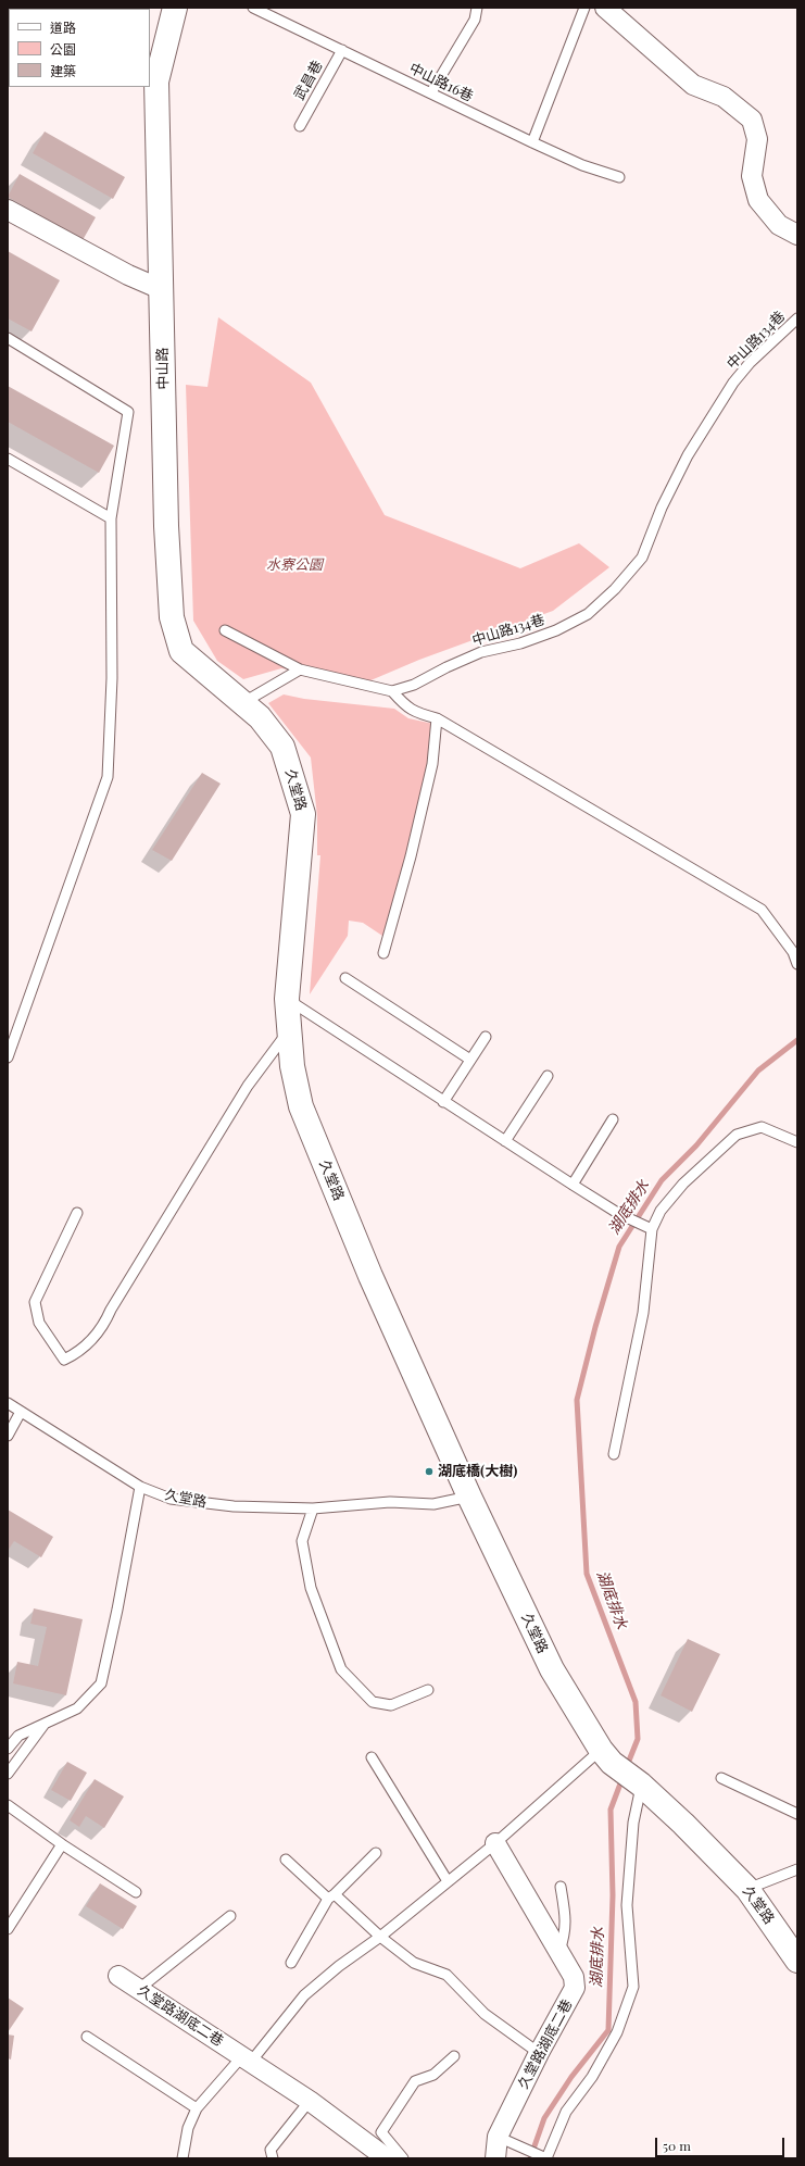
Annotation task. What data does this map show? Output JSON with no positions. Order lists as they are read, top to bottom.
{
  "streets": {
    "street": ["中山路", "久堂路", "久堂路湖底二巷"],
    "lane": ["武昌巷", "中山路16巷", "中山路134巷"]
  },
  "crossings": [
    ["武昌巷", "中山路16巷"],
    ["中山路", "久堂路"]
  ],
  "water": ["湖底排水"],
  "parks": ["水寮公園"],
  "places": ["湖底橋(大樹)"],
  "legend": ["道路", "公園", "建築"],
  "scale_bar": "50 m"
}
